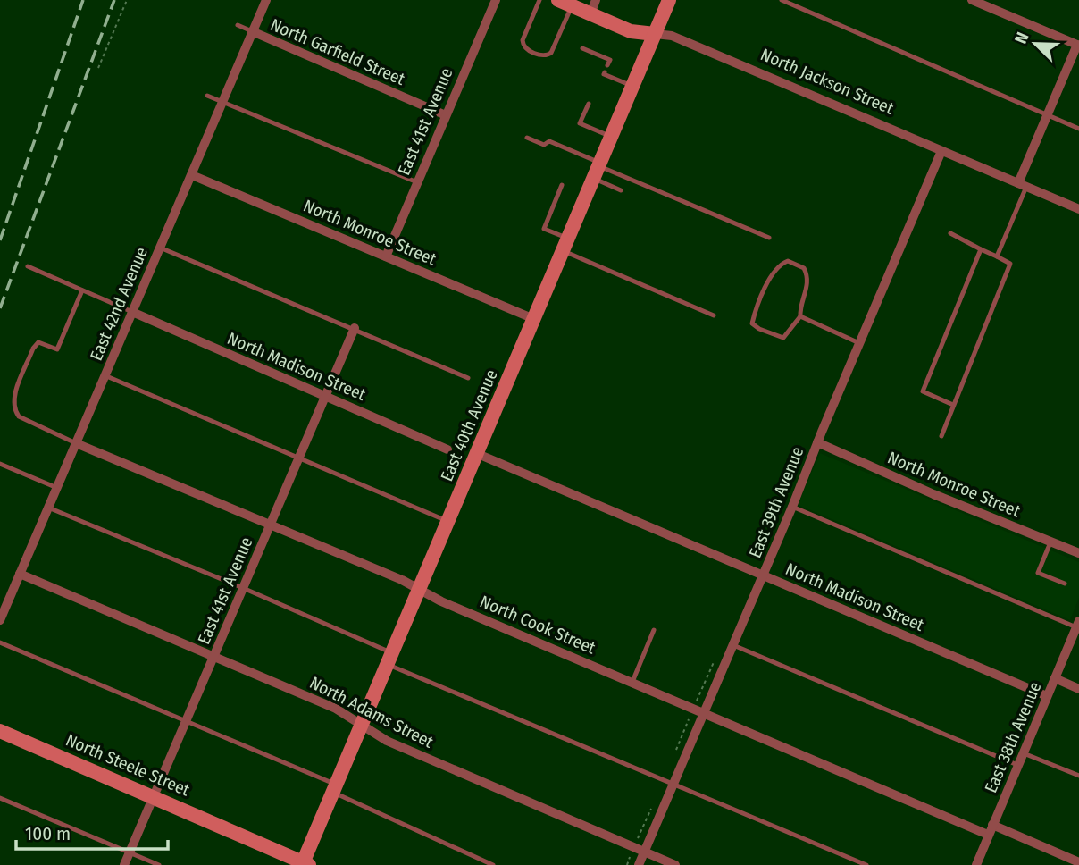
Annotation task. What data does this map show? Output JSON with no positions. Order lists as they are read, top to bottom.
{
  "streets": {
    "street": [
      "North Garfield Street",
      "North Jackson Street",
      "East 41st Avenue",
      "North Monroe Street",
      "East 42nd Avenue",
      "North Madison Street",
      "East 40th Avenue",
      "East 39th Avenue",
      "North Cook Street",
      "North Adams Street",
      "East 38th Avenue",
      "North Steele Street"
    ]
  },
  "crossings": [
    ["North Garfield Street", "East 41st Avenue"],
    ["North Garfield Street", "East 42nd Avenue"],
    ["North Jackson Street", "East 40th Avenue"],
    ["North Jackson Street", "East 39th Avenue"],
    ["East 41st Avenue", "North Monroe Street"],
    ["East 41st Avenue", "North Madison Street"],
    ["East 41st Avenue", "North Cook Street"],
    ["East 41st Avenue", "North Adams Street"],
    ["East 41st Avenue", "North Steele Street"],
    ["North Monroe Street", "East 42nd Avenue"],
    ["North Monroe Street", "East 40th Avenue"],
    ["North Monroe Street", "East 39th Avenue"],
    ["East 42nd Avenue", "North Madison Street"],
    ["East 42nd Avenue", "North Cook Street"],
    ["East 42nd Avenue", "North Adams Street"],
    ["North Madison Street", "East 40th Avenue"],
    ["North Madison Street", "East 39th Avenue"],
    ["North Madison Street", "East 38th Avenue"],
    ["East 40th Avenue", "North Cook Street"],
    ["East 40th Avenue", "North Adams Street"],
    ["East 40th Avenue", "North Steele Street"],
    ["East 39th Avenue", "North Cook Street"],
    ["East 39th Avenue", "North Adams Street"],
    ["North Cook Street", "East 38th Avenue"]
  ],
  "scale_bar": "100 m",
  "north": "top left"
}
